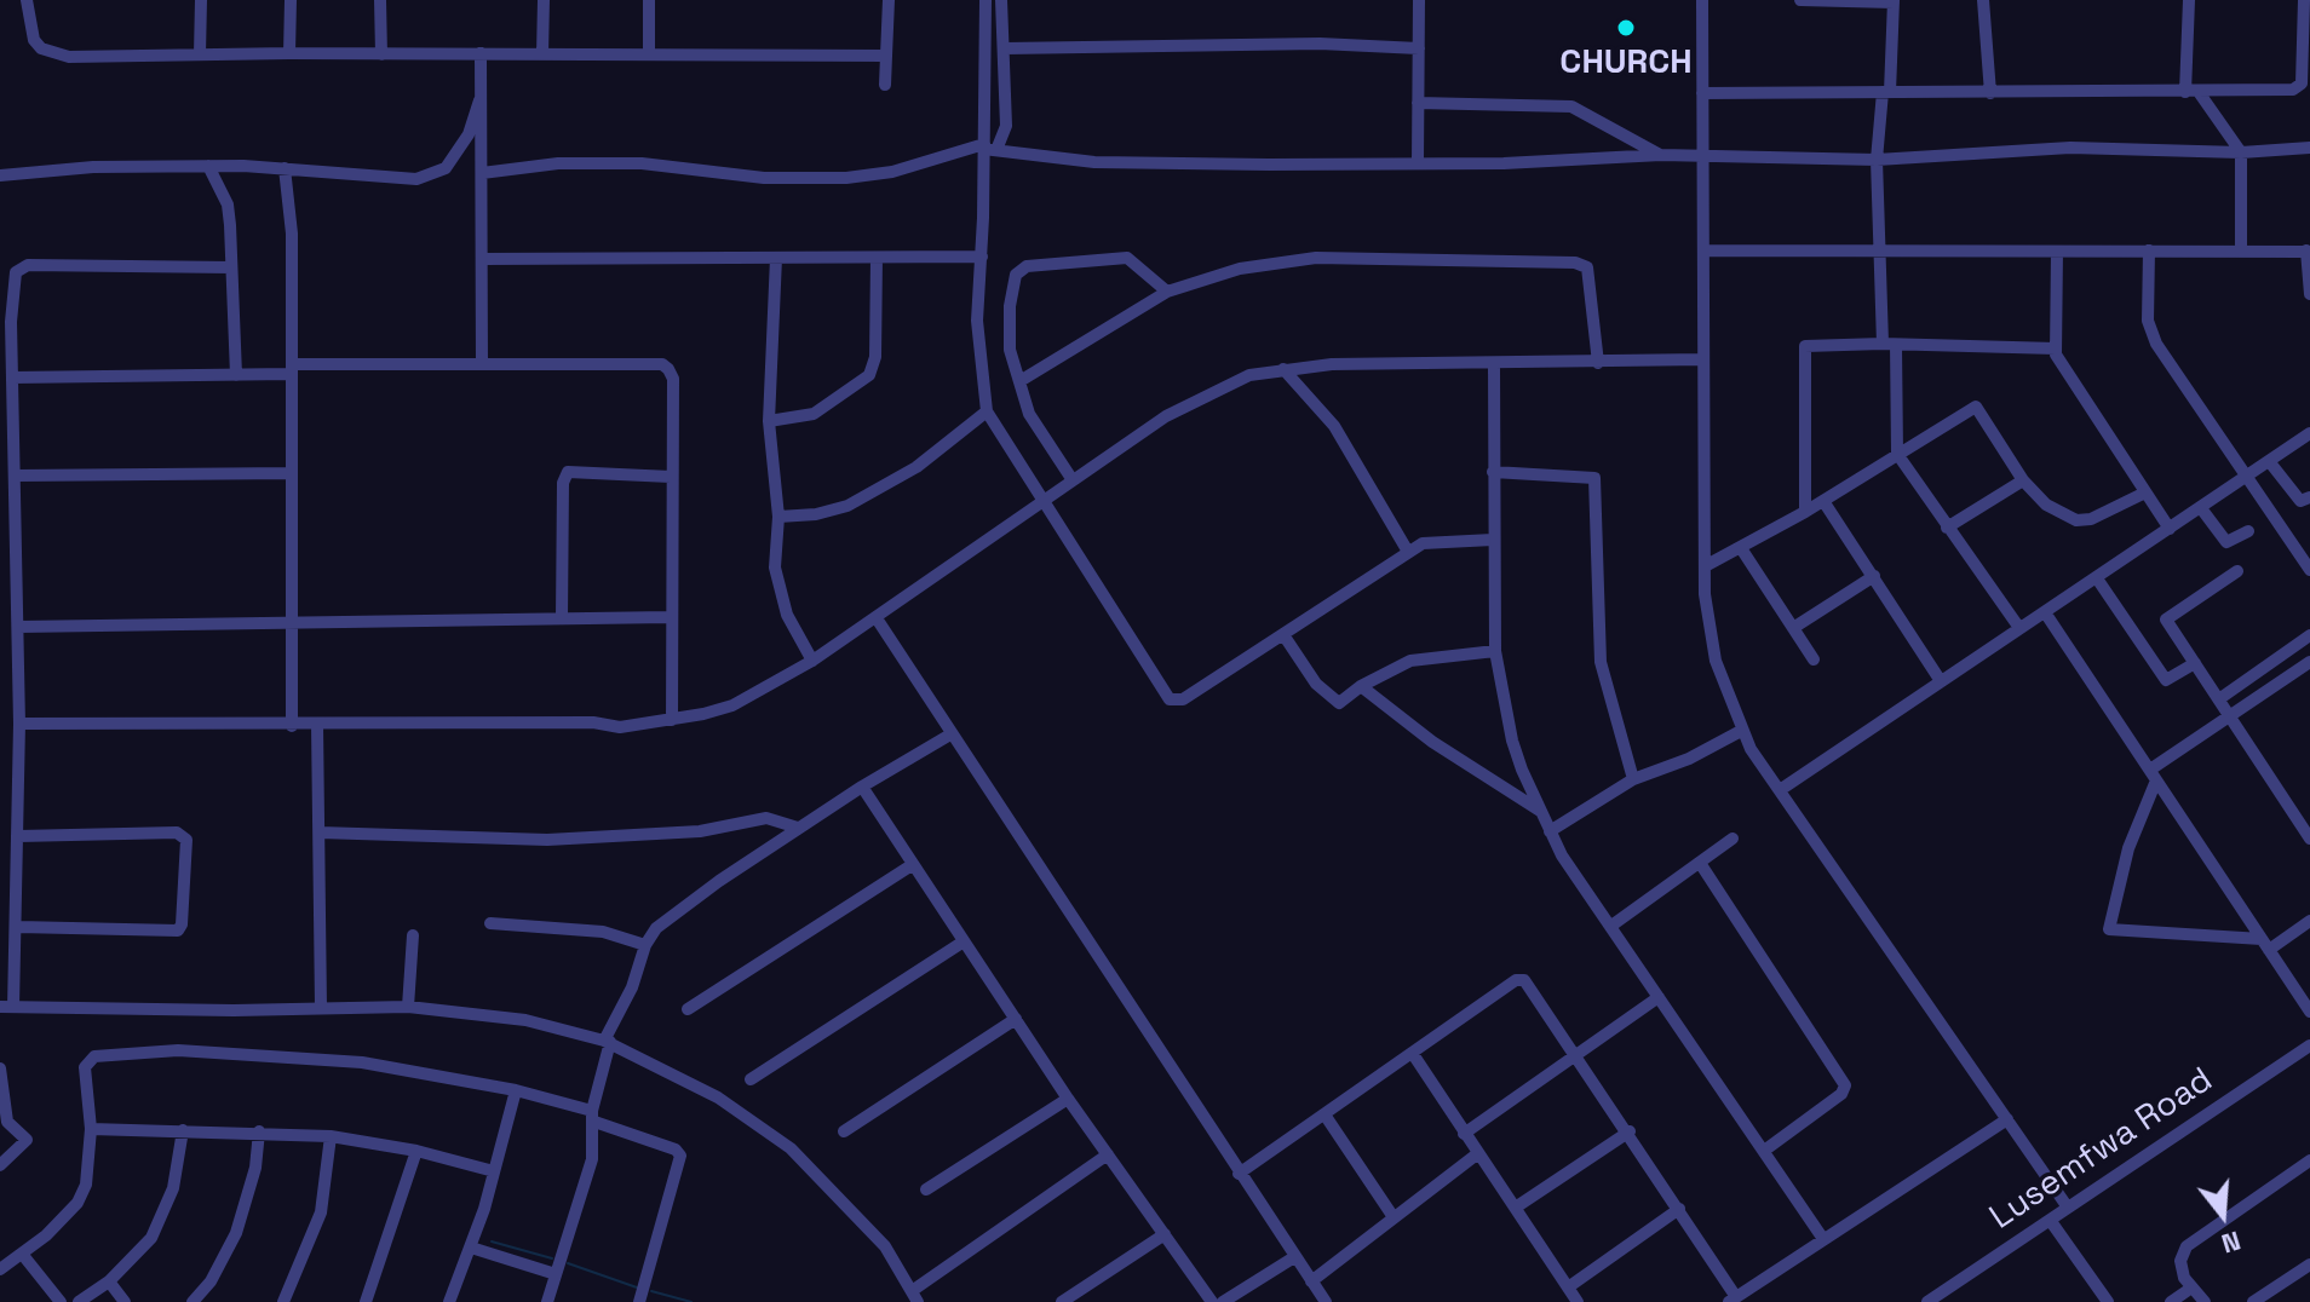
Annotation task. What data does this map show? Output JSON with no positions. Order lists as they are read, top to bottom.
{
  "streets": {
    "street": ["Lusemfwa Road"]
  },
  "places": ["CHURCH"],
  "north": "bottom"
}
